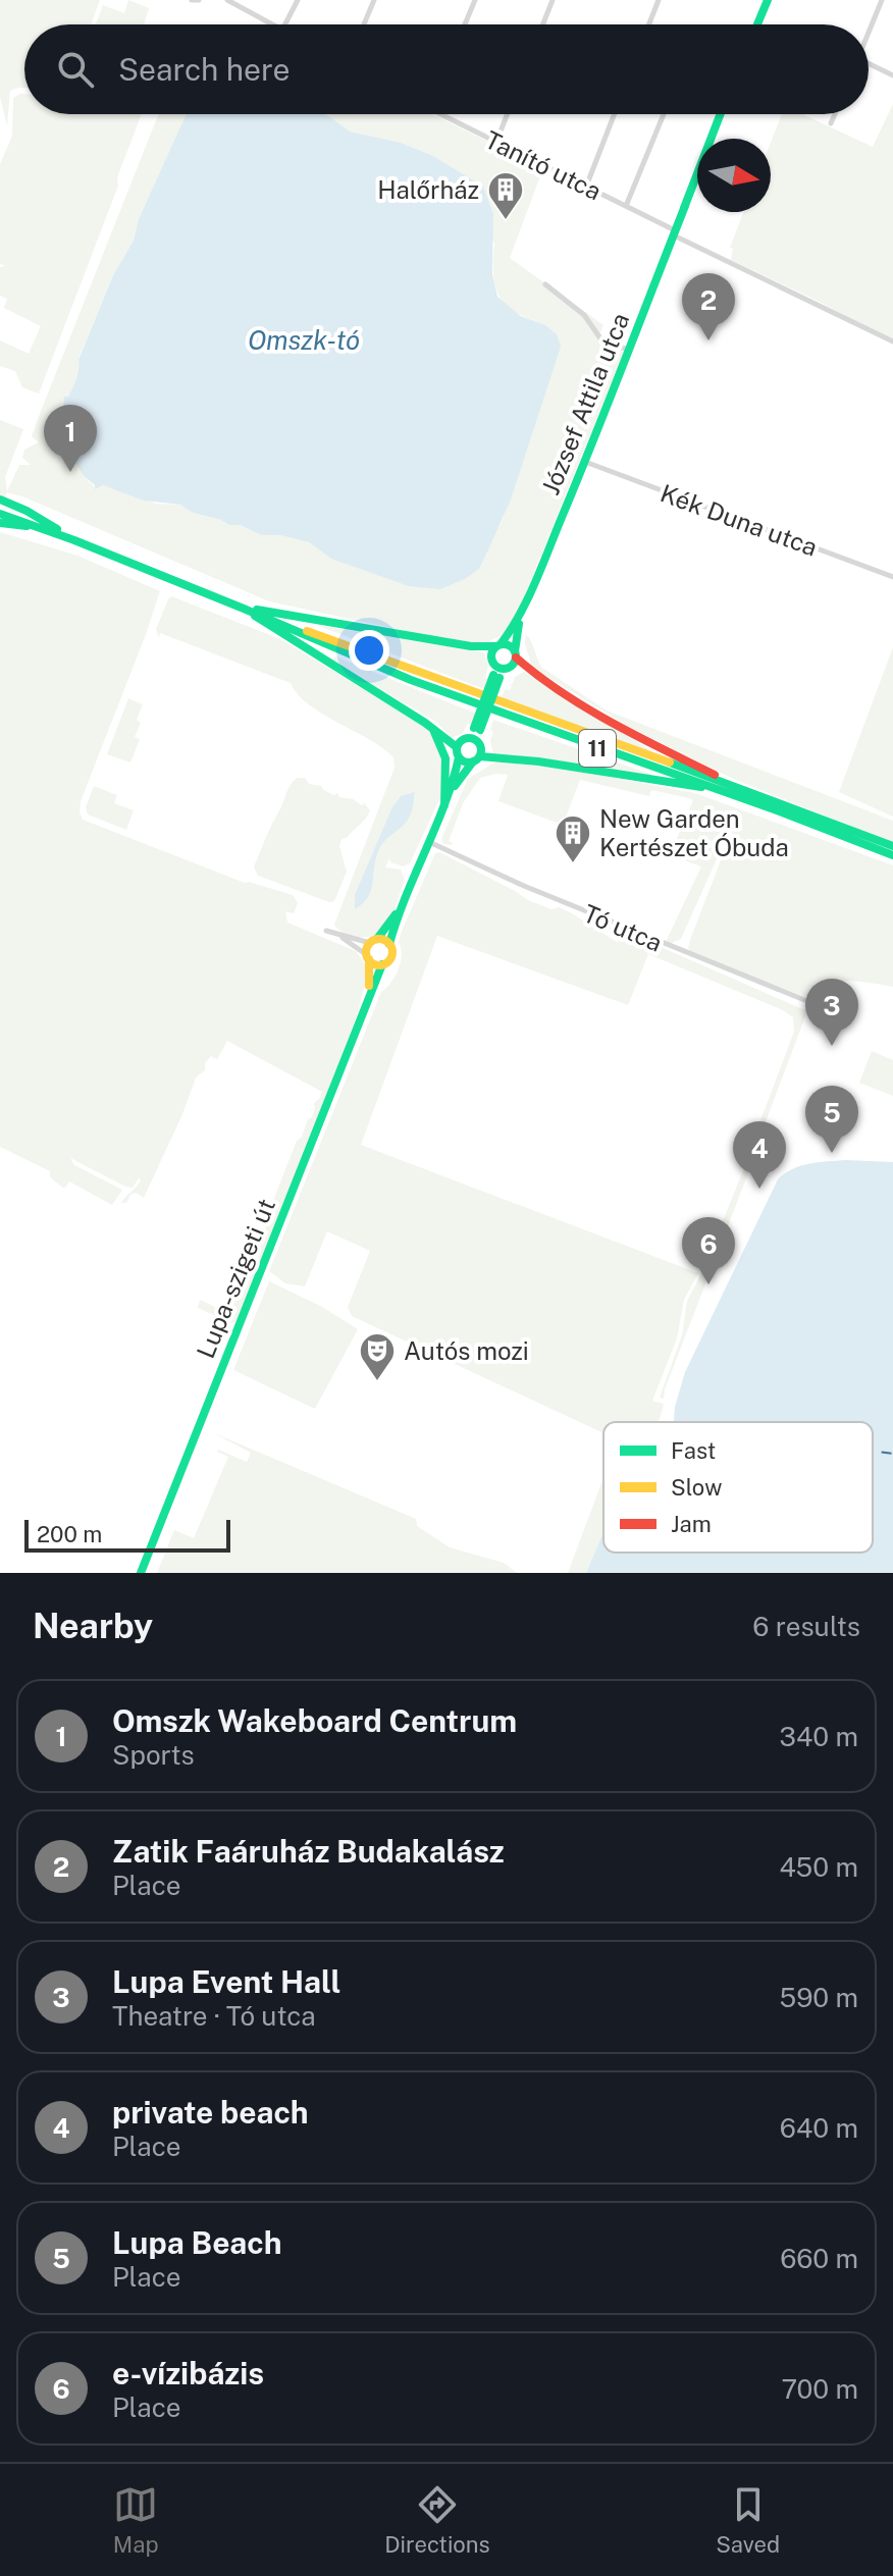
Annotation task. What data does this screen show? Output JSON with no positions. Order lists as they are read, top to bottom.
{
  "streets": {
    "main road": ["József Attila utca", "11", "Lupa-szigeti út"],
    "street": ["Tanító utca", "Kék Duna utca", "Tó utca"]
  },
  "crossings": [
    ["Tanító utca", "József Attila utca"],
    ["József Attila utca", "Kék Duna utca"],
    ["Tó utca", "Lupa-szigeti út"]
  ],
  "water": ["Omszk-tó"],
  "places": {
    "building": ["Halőrház", "New Garden Kertészet Óbuda"],
    "theatre": ["Autós mozi"]
  },
  "legend": ["Fast", "Slow", "Jam"],
  "scale_bar": "200 m",
  "north": "right",
  "page": {
    "search": "Search here",
    "pins": [
      "2",
      "1",
      "3",
      "5",
      "4",
      "6"
    ],
    "scale": "200 m",
    "heading": ["Nearby", "6 results"],
    "list": [
      {
        "mark": "1",
        "name": "Omszk Wakeboard Centrum",
        "note": "Sports",
        "value": "340 m"
      },
      {
        "mark": "2",
        "name": "Zatik Faáruház Budakalász",
        "note": "Place",
        "value": "450 m"
      },
      {
        "mark": "3",
        "name": "Lupa Event Hall",
        "note": "Theatre · Tó utca",
        "value": "590 m"
      },
      {
        "mark": "4",
        "name": "private beach",
        "note": "Place",
        "value": "640 m"
      },
      {
        "mark": "5",
        "name": "Lupa Beach",
        "note": "Place",
        "value": "660 m"
      },
      {
        "mark": "6",
        "name": "e-vízibázis",
        "note": "Place",
        "value": "700 m"
      }
    ],
    "nav": ["Map", "Directions", "Saved"]
  }
}
